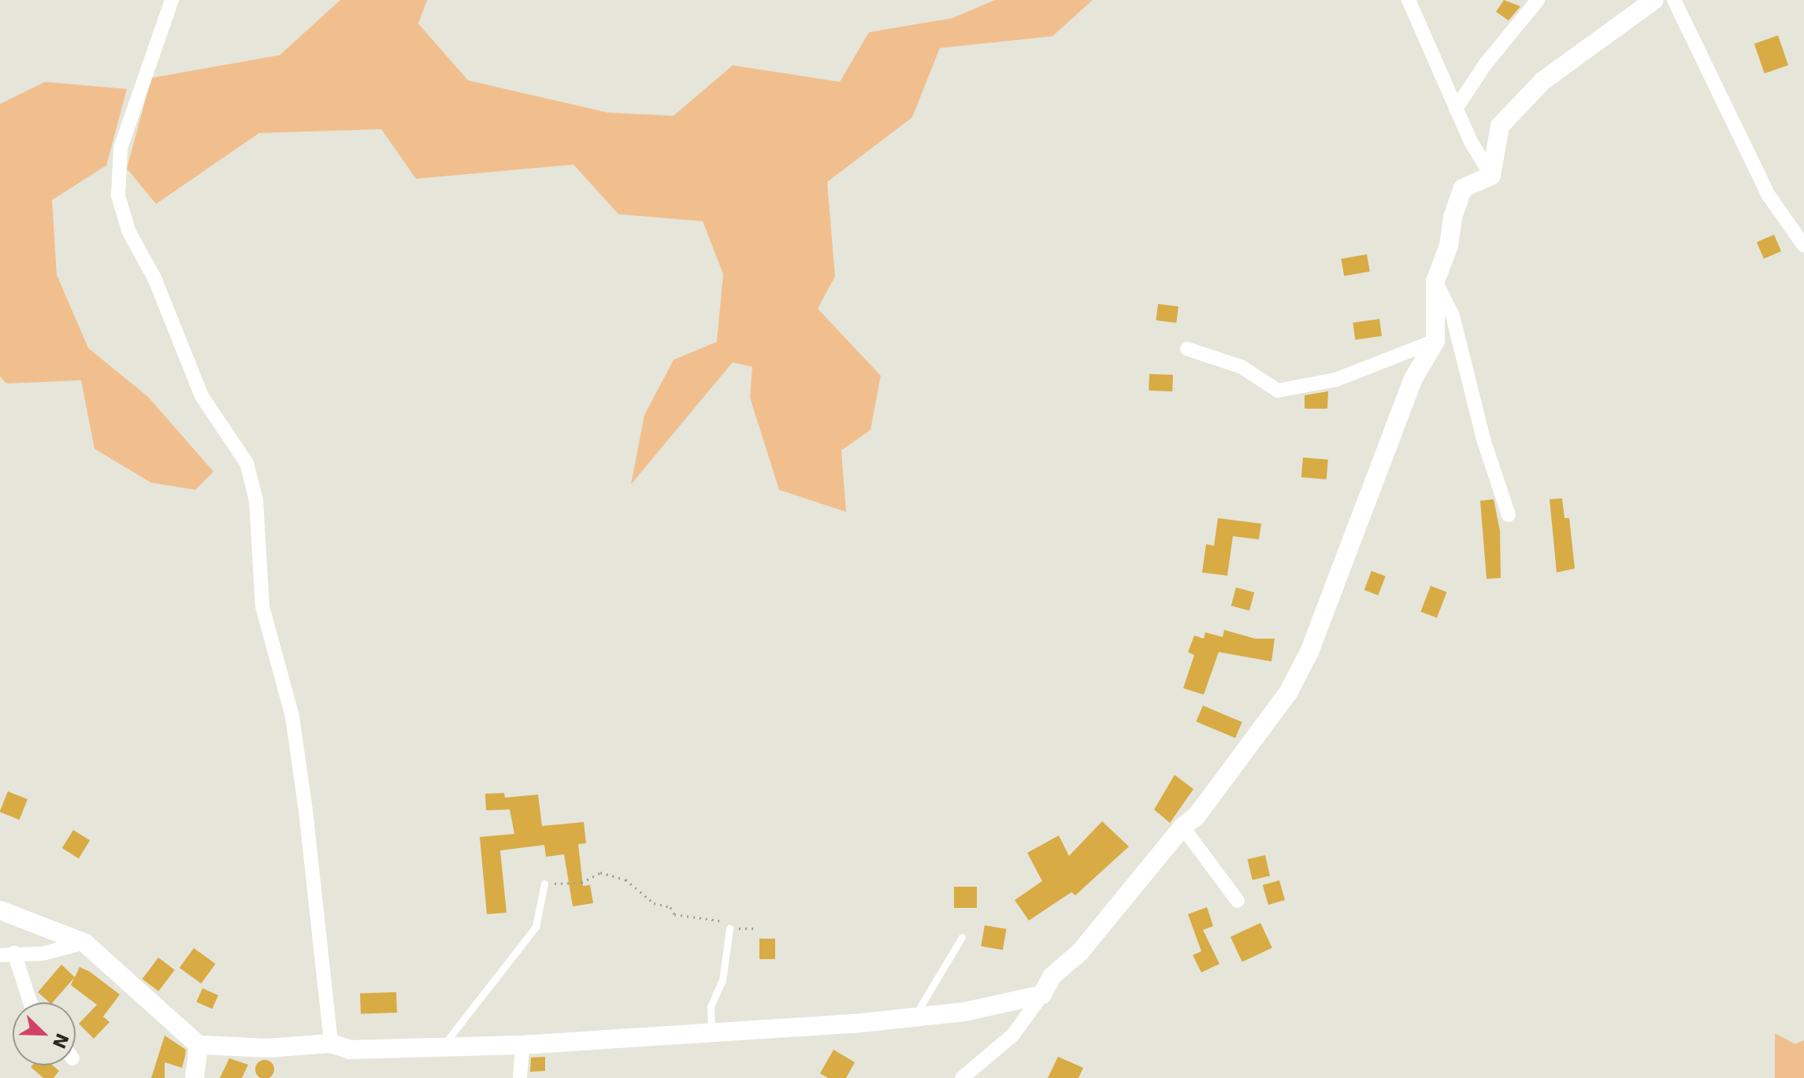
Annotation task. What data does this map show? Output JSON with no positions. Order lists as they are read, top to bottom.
{
  "north": "bottom right"
}
